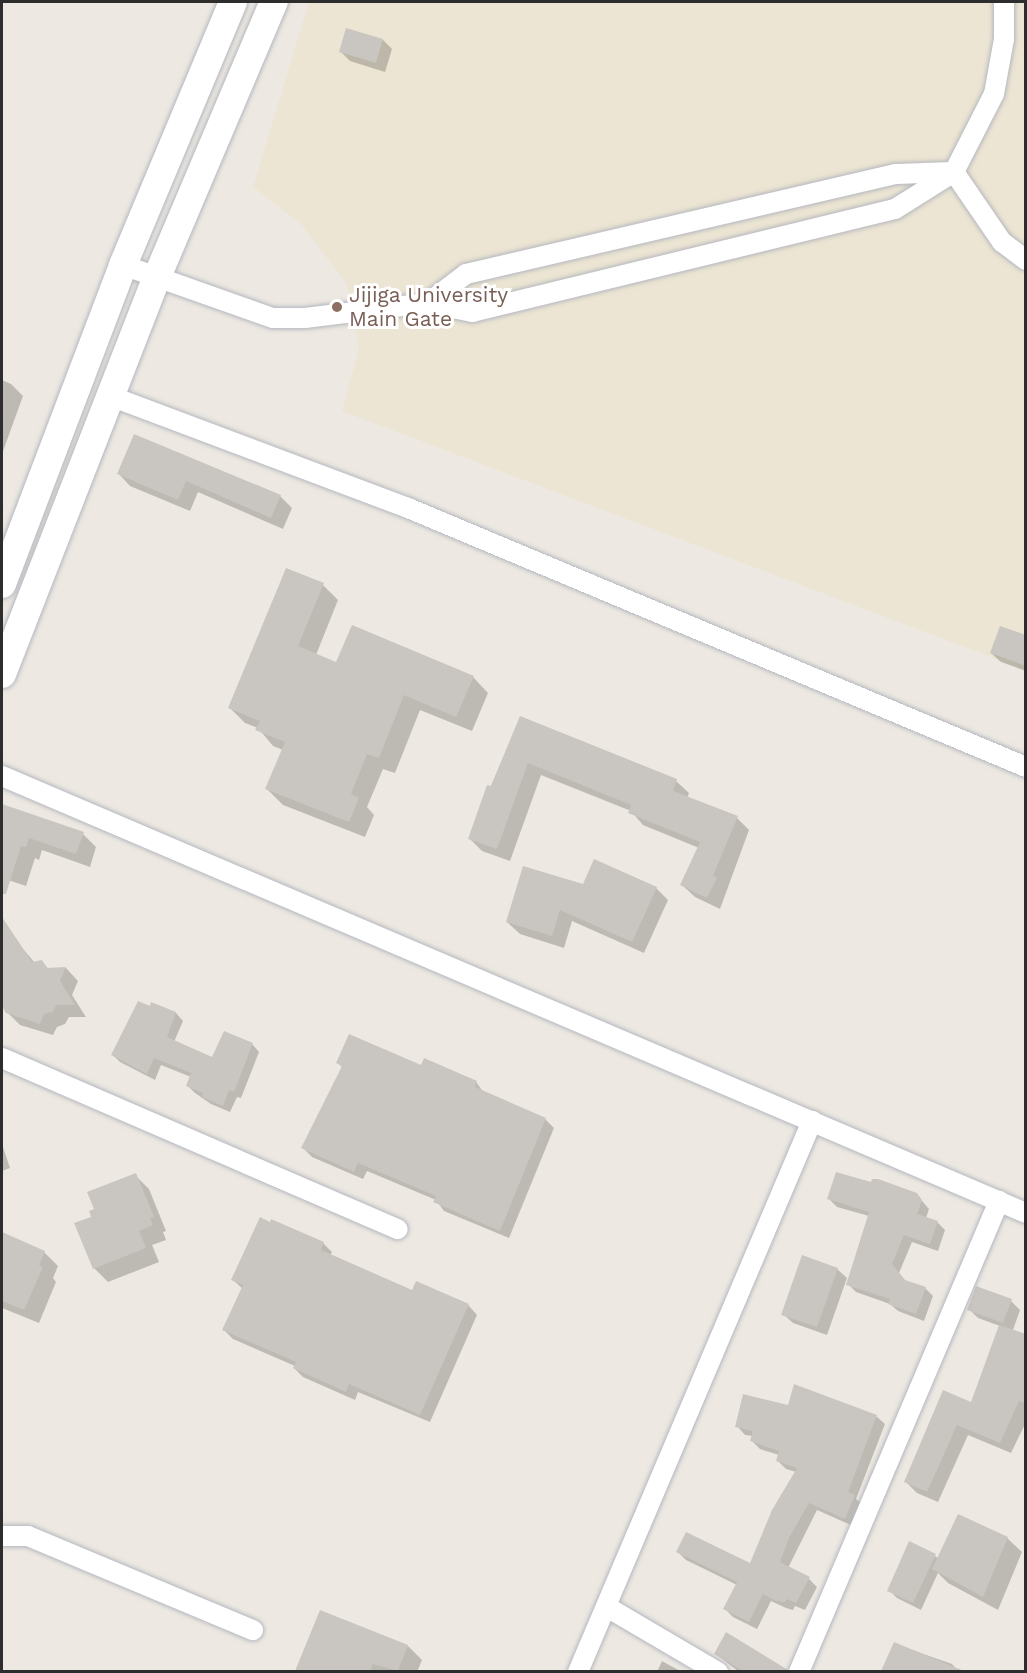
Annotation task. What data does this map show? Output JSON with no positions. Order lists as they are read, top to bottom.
{
  "places": ["Jijiga University Main Gate"]
}
